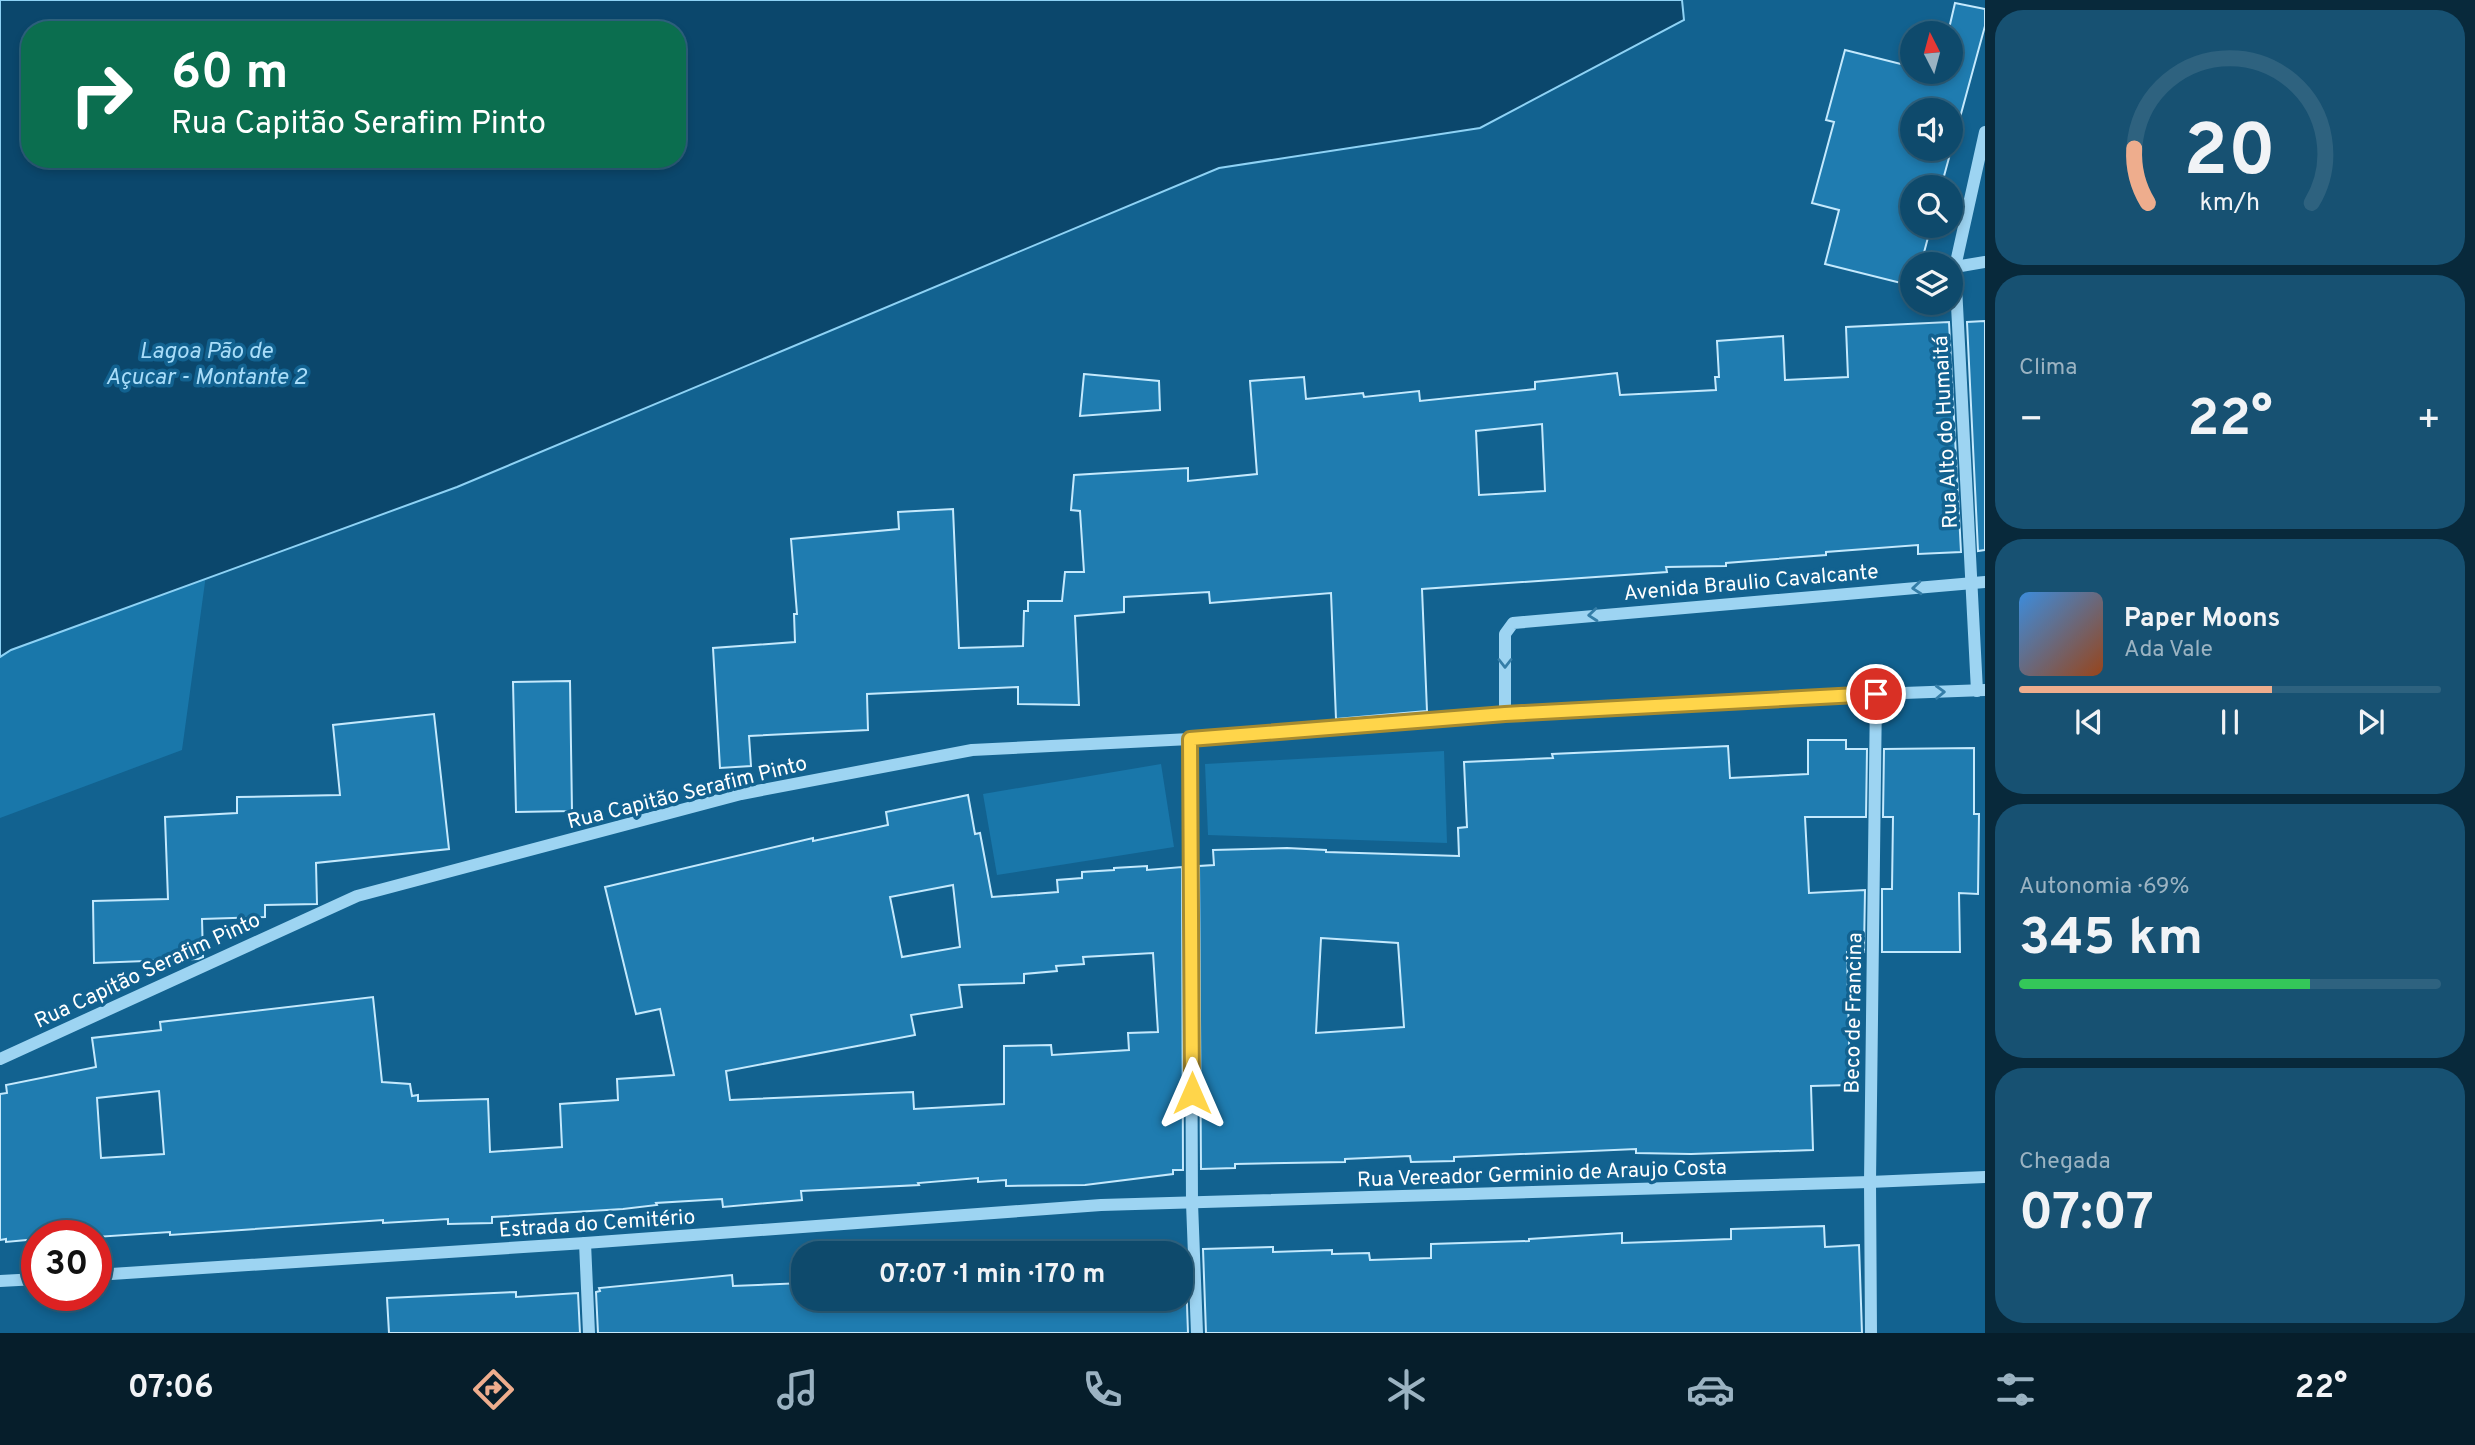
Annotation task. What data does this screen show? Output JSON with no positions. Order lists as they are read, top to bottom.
{
  "streets": {
    "street": [
      "Rua Alto do Humaitá",
      "Avenida Braulio Cavalcante",
      "Rua Capitão Serafim Pinto",
      "Beco de Francina",
      "Rua Vereador Germinio de Araujo Costa",
      "Estrada do Cemitério"
    ]
  },
  "crossings": [
    ["Rua Alto do Humaitá", "Avenida Braulio Cavalcante"],
    ["Rua Alto do Humaitá", "Rua Capitão Serafim Pinto"],
    ["Avenida Braulio Cavalcante", "Rua Capitão Serafim Pinto"],
    ["Rua Capitão Serafim Pinto", "Beco de Francina"],
    ["Beco de Francina", "Rua Vereador Germinio de Araujo Costa"],
    ["Rua Vereador Germinio de Araujo Costa", "Estrada do Cemitério"]
  ],
  "one_way": ["Avenida Braulio Cavalcante"],
  "water": ["Lagoa Pão de Açucar - Montante 2"],
  "north": "top",
  "page": {
    "turn": ["60 m", "Rua Capitão Serafim Pinto"],
    "tile": [
      "Clima",
      ["Autonomia · 69%", "345 km"],
      ["Chegada", "07:07"]
    ],
    "heat": ["−", "22°", "+"],
    "song": ["Paper Moons", "Ada Vale"],
    "limit": "30",
    "trip": "07:07 · 1 min · 170 m",
    "tabs": ["07:06", "22°"],
    "gauge": ["20", "km/h"]
  }
}
